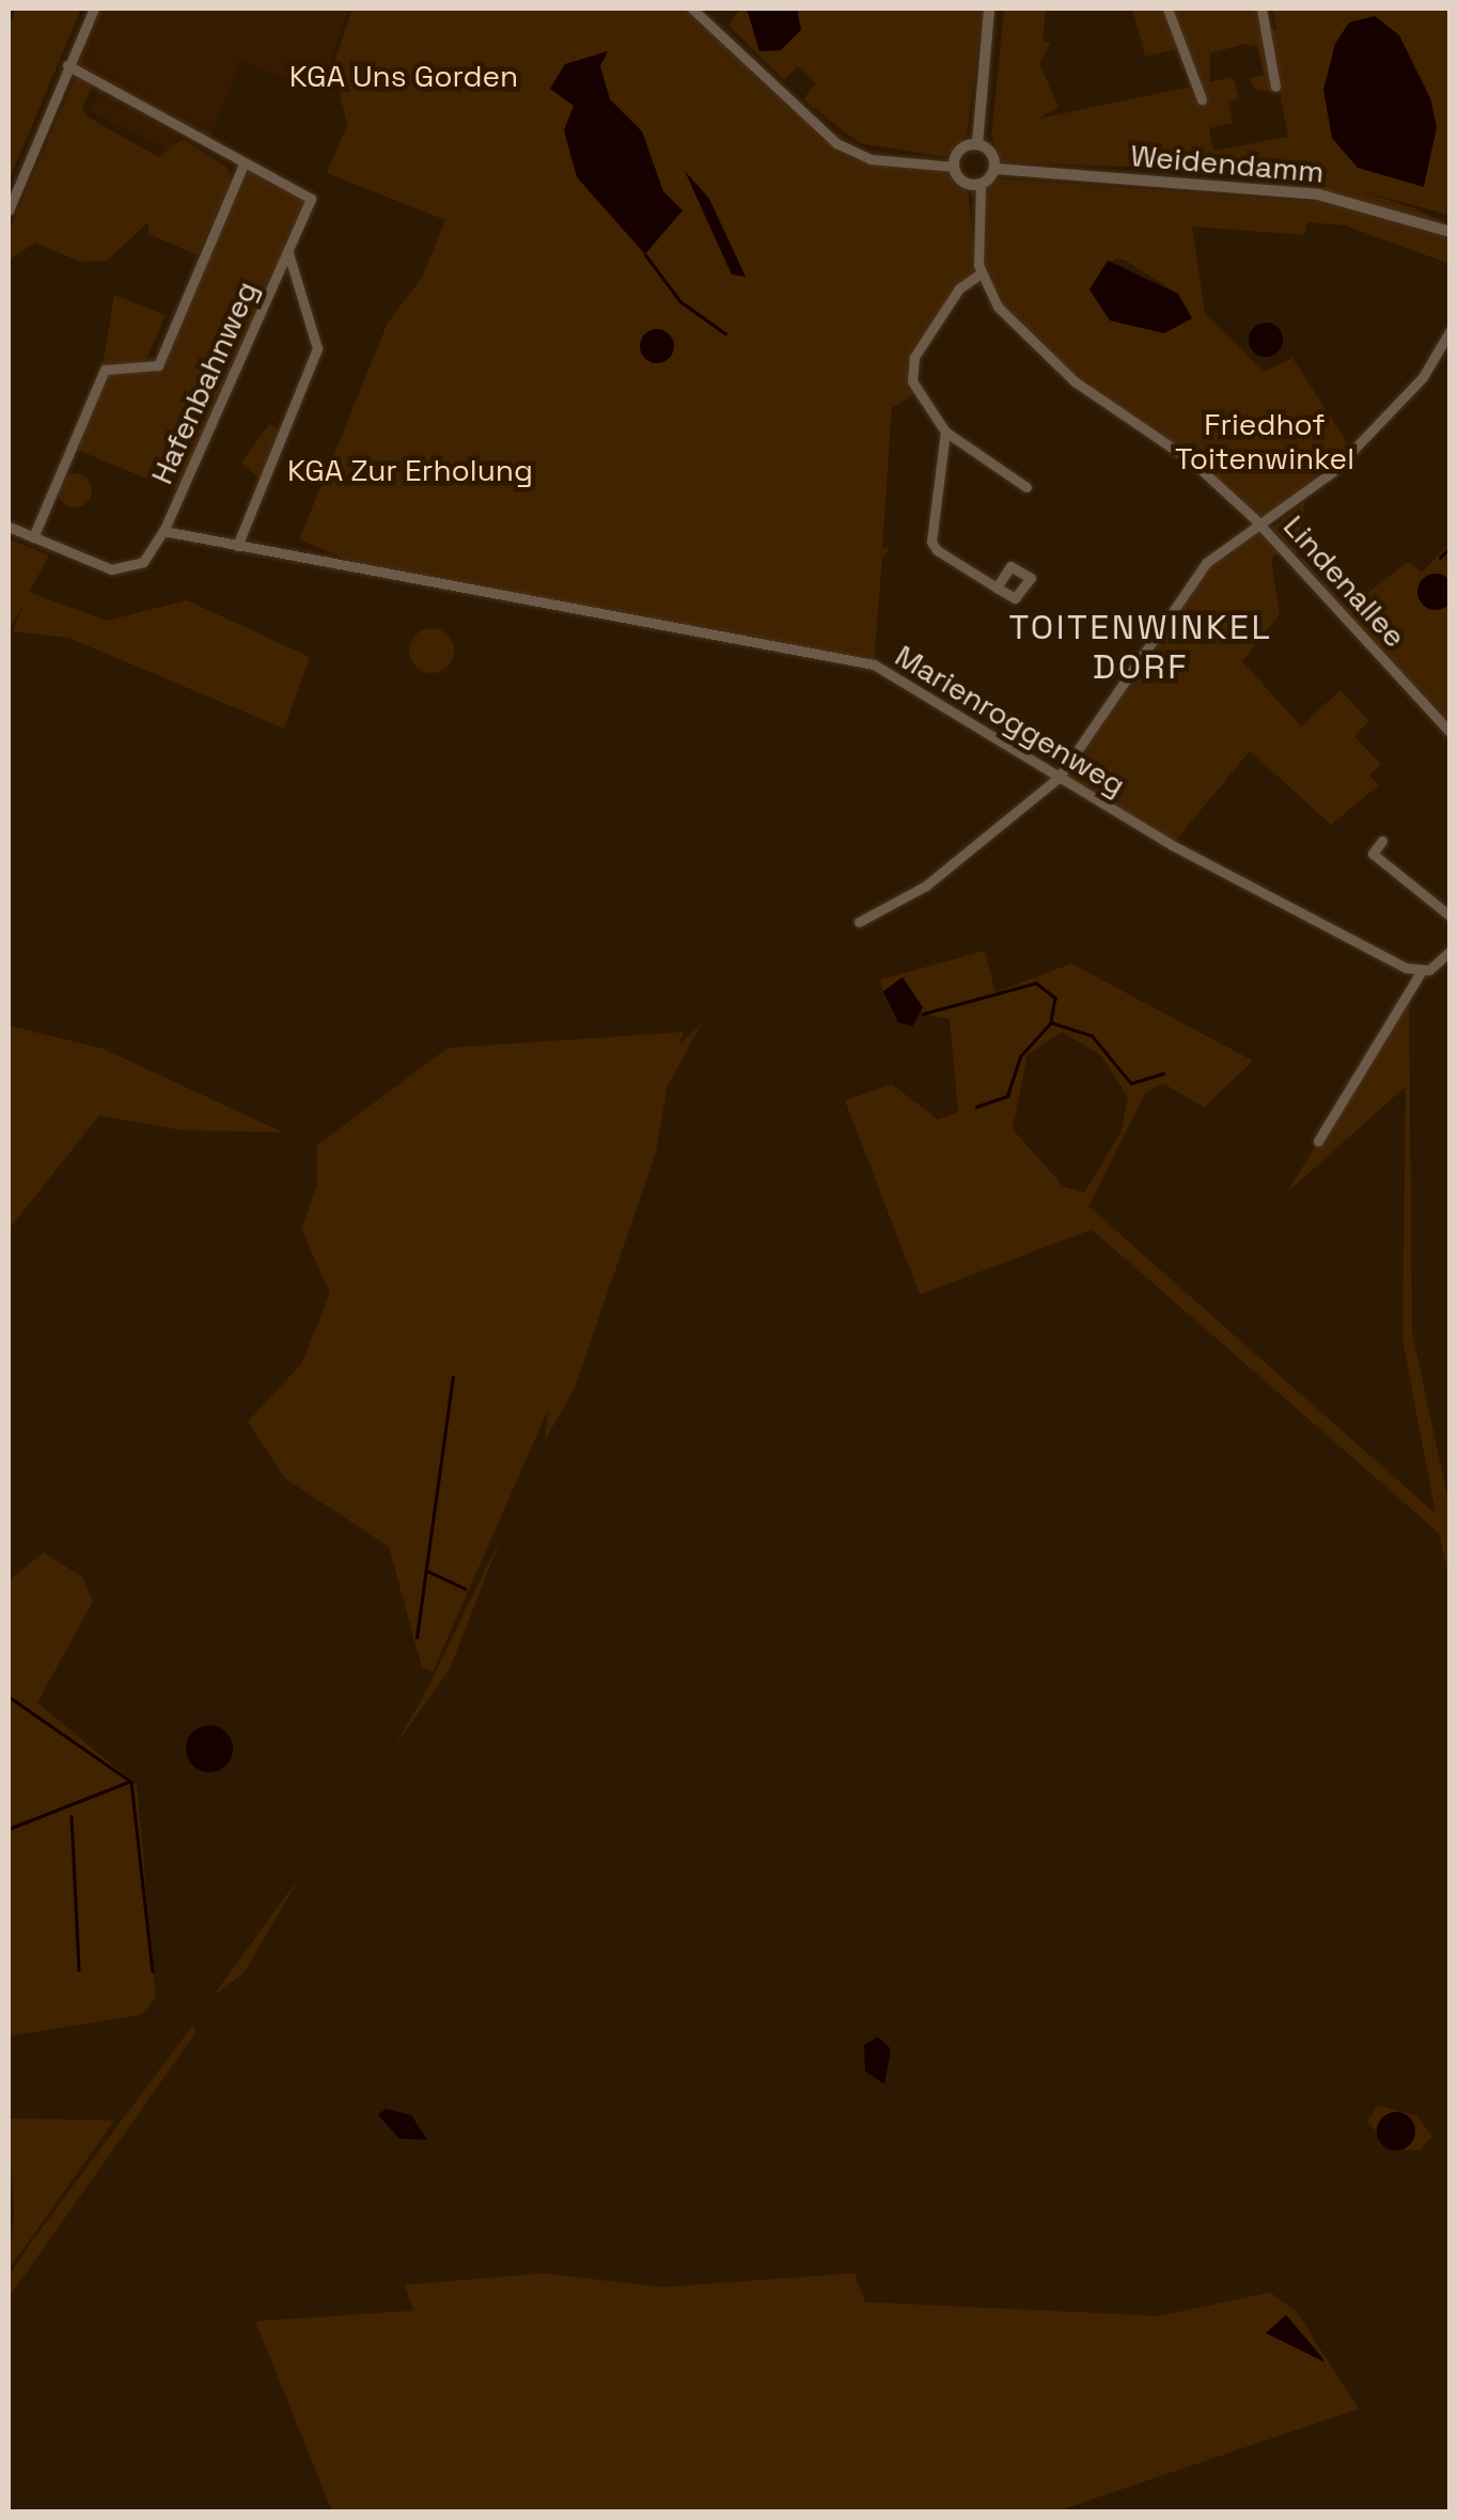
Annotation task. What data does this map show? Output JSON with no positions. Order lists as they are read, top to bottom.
{
  "streets": {
    "street": [
      "Weidendamm",
      "Hafenbahnweg",
      "Lindenallee",
      "Marienroggenweg"
    ]
  },
  "crossings": [
    ["Hafenbahnweg", "Marienroggenweg"]
  ],
  "districts": ["TOITENWINKEL DORF"],
  "parks": ["KGA Uns Gorden", "Friedhof Toitenwinkel", "KGA Zur Erholung"]
}
